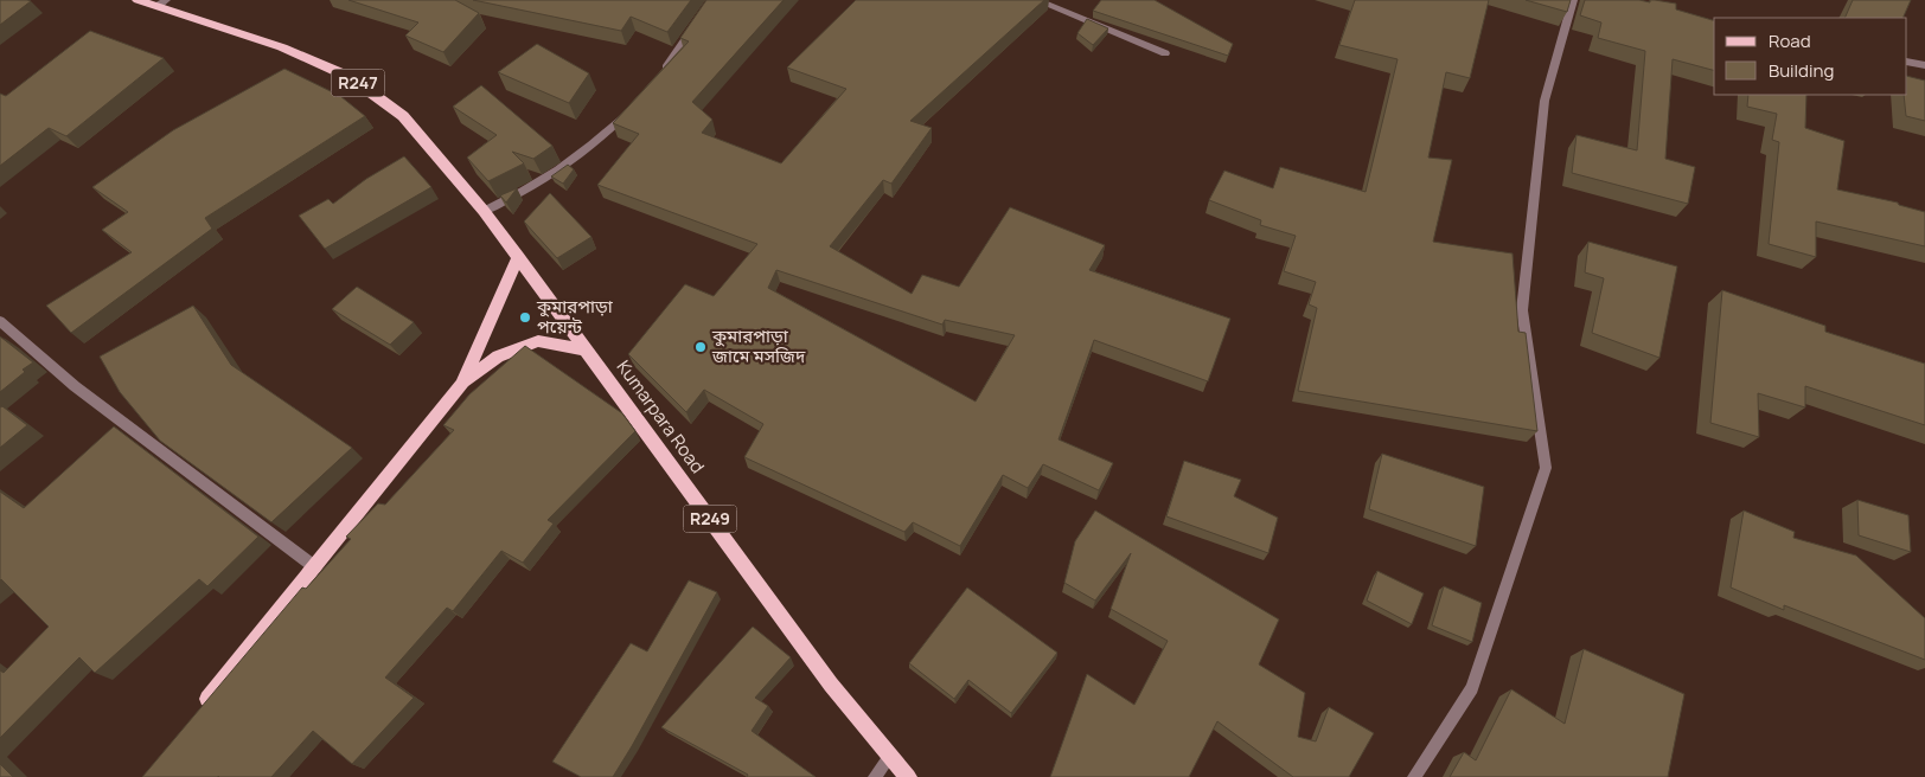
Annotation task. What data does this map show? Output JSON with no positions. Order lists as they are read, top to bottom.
{
  "streets": {
    "main road": ["R247", "Kumarpara Road", "R249"]
  },
  "places": ["কুমারপাড়া পয়েন্ট", "কুমারপাড়া জামে মসজিদ"],
  "legend": ["Road", "Building"]
}
